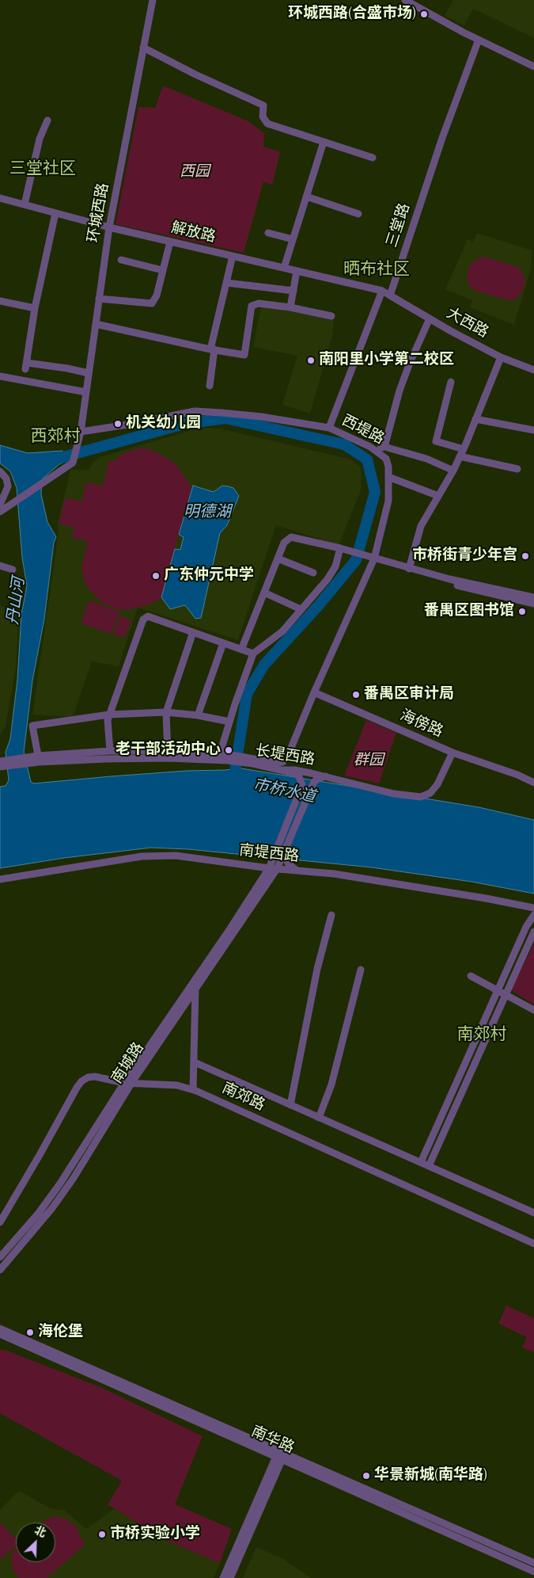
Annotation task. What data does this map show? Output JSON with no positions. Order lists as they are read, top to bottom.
{
  "streets": {
    "street": [
      "环城西路",
      "三堂路",
      "解放路",
      "大西路",
      "西堤路",
      "海傍路",
      "长堤西路",
      "南堤西路",
      "南城路",
      "南郊路",
      "南华路"
    ]
  },
  "crossings": [
    ["环城西路", "解放路"],
    ["环城西路", "西堤路"],
    ["三堂路", "大西路"],
    ["西堤路", "海傍路"],
    ["西堤路", "长堤西路"],
    ["西堤路", "南城路"],
    ["海傍路", "长堤西路"],
    ["长堤西路", "南城路"],
    ["南堤西路", "南城路"],
    ["南城路", "南郊路"]
  ],
  "districts": [
    "三堂社区",
    "晒布社区",
    "西郊村",
    "南郊村"
  ],
  "water": ["明德湖", "丹山河", "市桥水道"],
  "parks": ["西园", "群园"],
  "places": [
    "环城西路(合盛市场)",
    "南阳里小学第二校区",
    "机关幼儿园",
    "市桥街青少年宫",
    "广东仲元中学",
    "番禺区图书馆",
    "番禺区审计局",
    "老干部活动中心",
    "海伦堡",
    "华景新城(南华路)",
    "市桥实验小学"
  ],
  "north": "top right"
}
